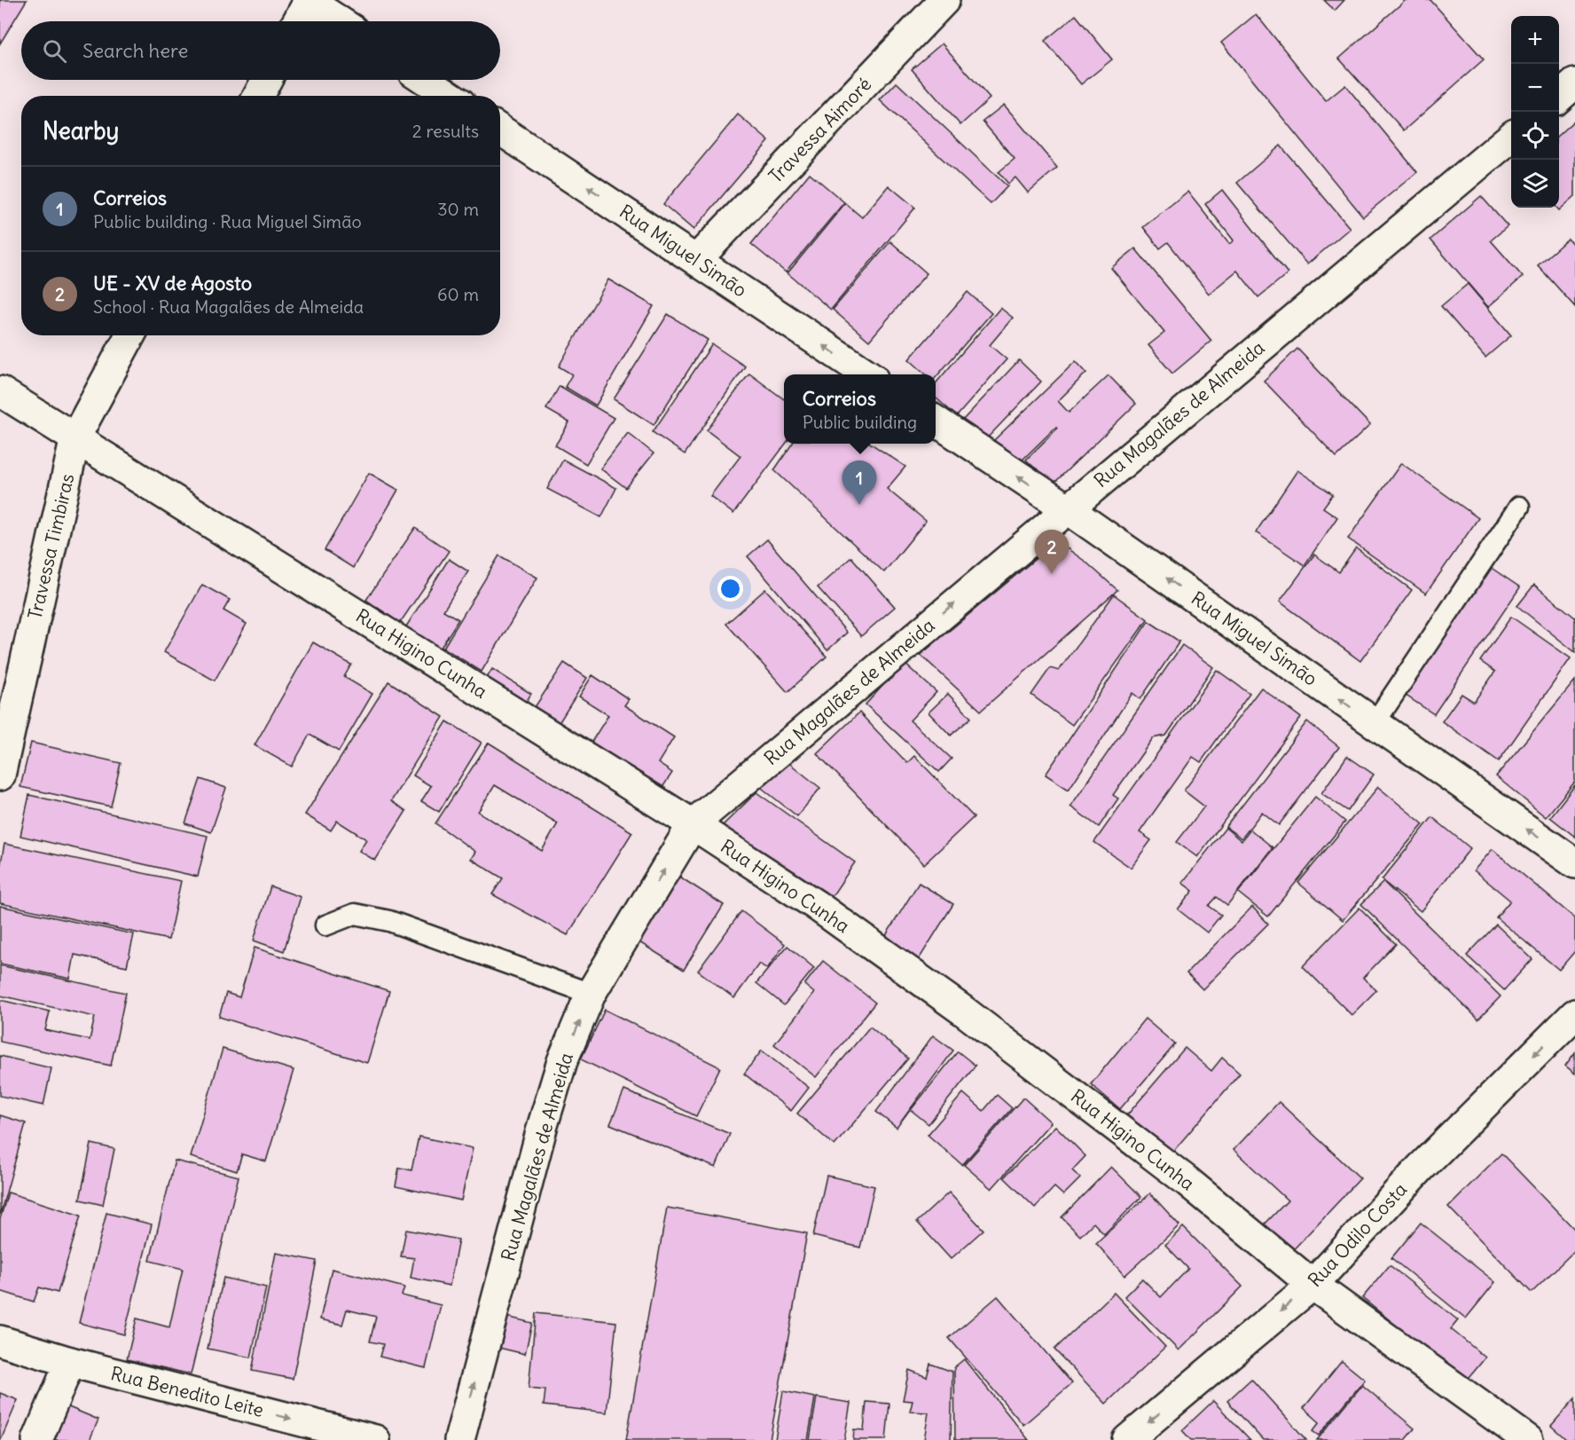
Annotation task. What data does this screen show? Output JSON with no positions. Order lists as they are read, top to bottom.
{
  "streets": {
    "street": [
      "Travessa Aimoré",
      "Rua Miguel Simão",
      "Rua Magalães de Almeida",
      "Travessa Timbiras",
      "Rua Higino Cunha",
      "Rua Odilo Costa",
      "Rua Benedito Leite"
    ]
  },
  "crossings": [
    ["Travessa Aimoré", "Rua Miguel Simão"],
    ["Rua Miguel Simão", "Rua Magalães de Almeida"],
    ["Rua Magalães de Almeida", "Rua Higino Cunha"],
    ["Travessa Timbiras", "Rua Higino Cunha"],
    ["Rua Higino Cunha", "Rua Odilo Costa"]
  ],
  "one_way": [
    "Rua Miguel Simão",
    "Rua Magalães de Almeida",
    "Rua Odilo Costa",
    "Rua Benedito Leite"
  ],
  "page": {
    "map_buttons": ["+", "−"],
    "search": "Search here",
    "heading": ["Nearby", "2 results"],
    "list": [
      {
        "mark": "1",
        "name": "Correios",
        "note": "Public building · Rua Miguel Simão",
        "value": "30 m"
      },
      {
        "mark": "2",
        "name": "UE - XV de Agosto",
        "note": "School · Rua Magalães de Almeida",
        "value": "60 m"
      }
    ],
    "popup": ["Correios", "Public building"],
    "pins": ["1", "2"]
  }
}
